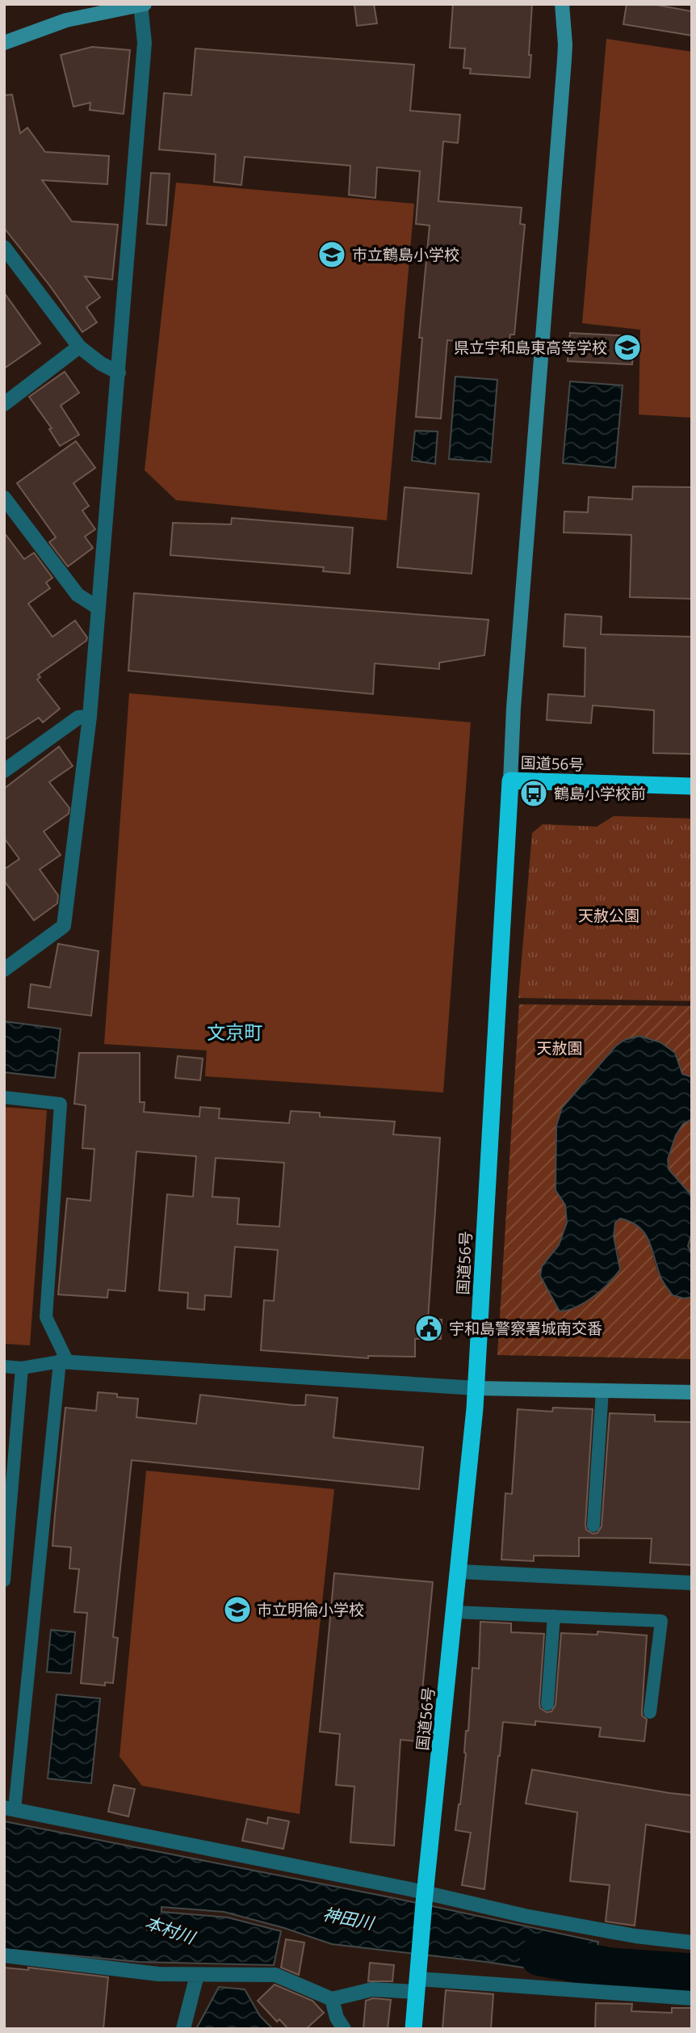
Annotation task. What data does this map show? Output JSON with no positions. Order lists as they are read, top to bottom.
{
  "streets": {
    "highway": ["国道56号"]
  },
  "districts": ["文京町"],
  "water": ["神田川", "本村川"],
  "parks": ["天赦公園", "天赦園"],
  "places": {
    "school or university": ["市立鶴島小学校", "県立宇和島東高等学校", "市立明倫小学校"],
    "bus stop": ["鶴島小学校前"],
    "public building": ["宇和島警察署城南交番"]
  }
}
